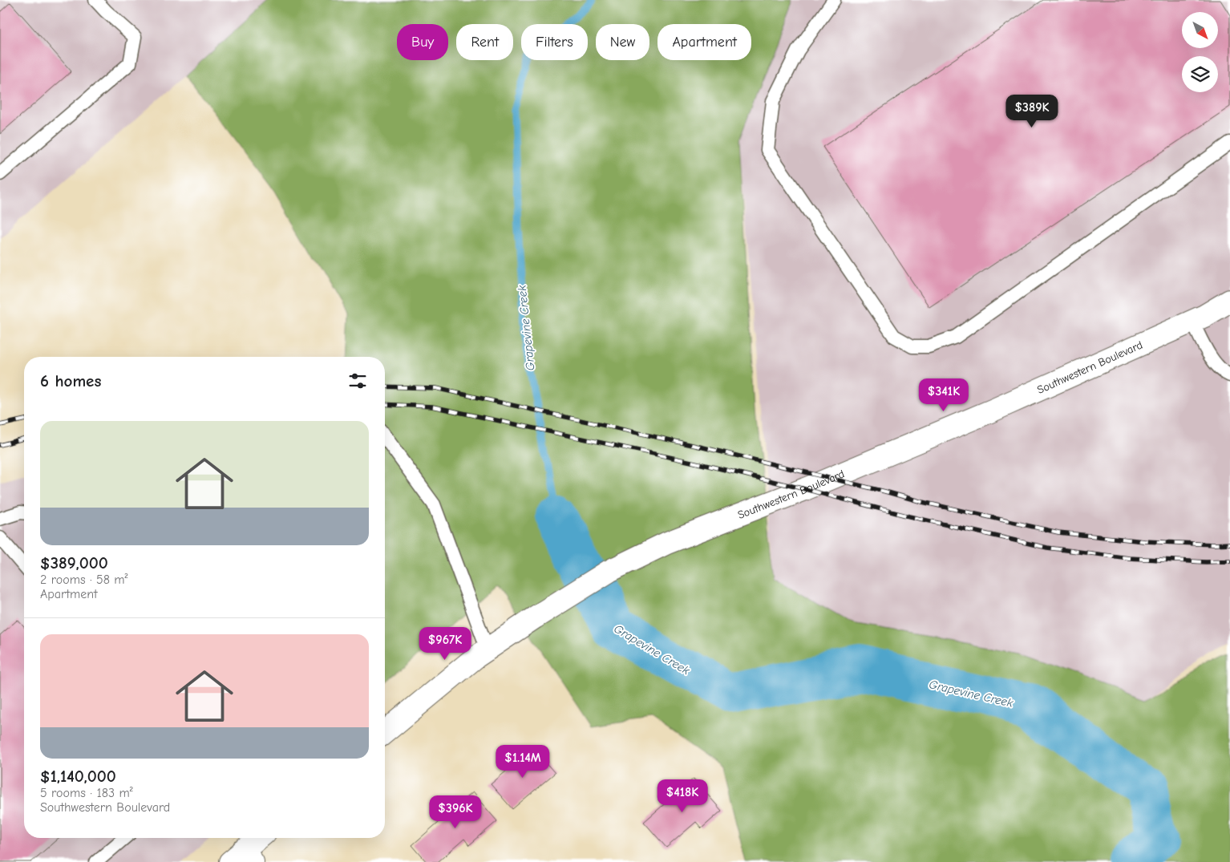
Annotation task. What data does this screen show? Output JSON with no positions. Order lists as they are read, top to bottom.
{
  "streets": {
    "street": ["Southwestern Boulevard"]
  },
  "water": ["Grapevine Creek"],
  "north": "bottom right",
  "page": {
    "chip": [
      "Buy",
      "Rent",
      "Filters",
      "New",
      "Apartment"
    ],
    "price": [
      "$389K",
      "$341K",
      "$967K",
      "$1.14M",
      "$418K",
      "$396K"
    ],
    "heading": "6 homes",
    "list": [
      {
        "name": "$389,000",
        "note": "2 rooms · 58 m² · Apartment"
      },
      {
        "name": "$1,140,000",
        "note": "5 rooms · 183 m² · Southwestern Boulevard"
      }
    ]
  }
}
